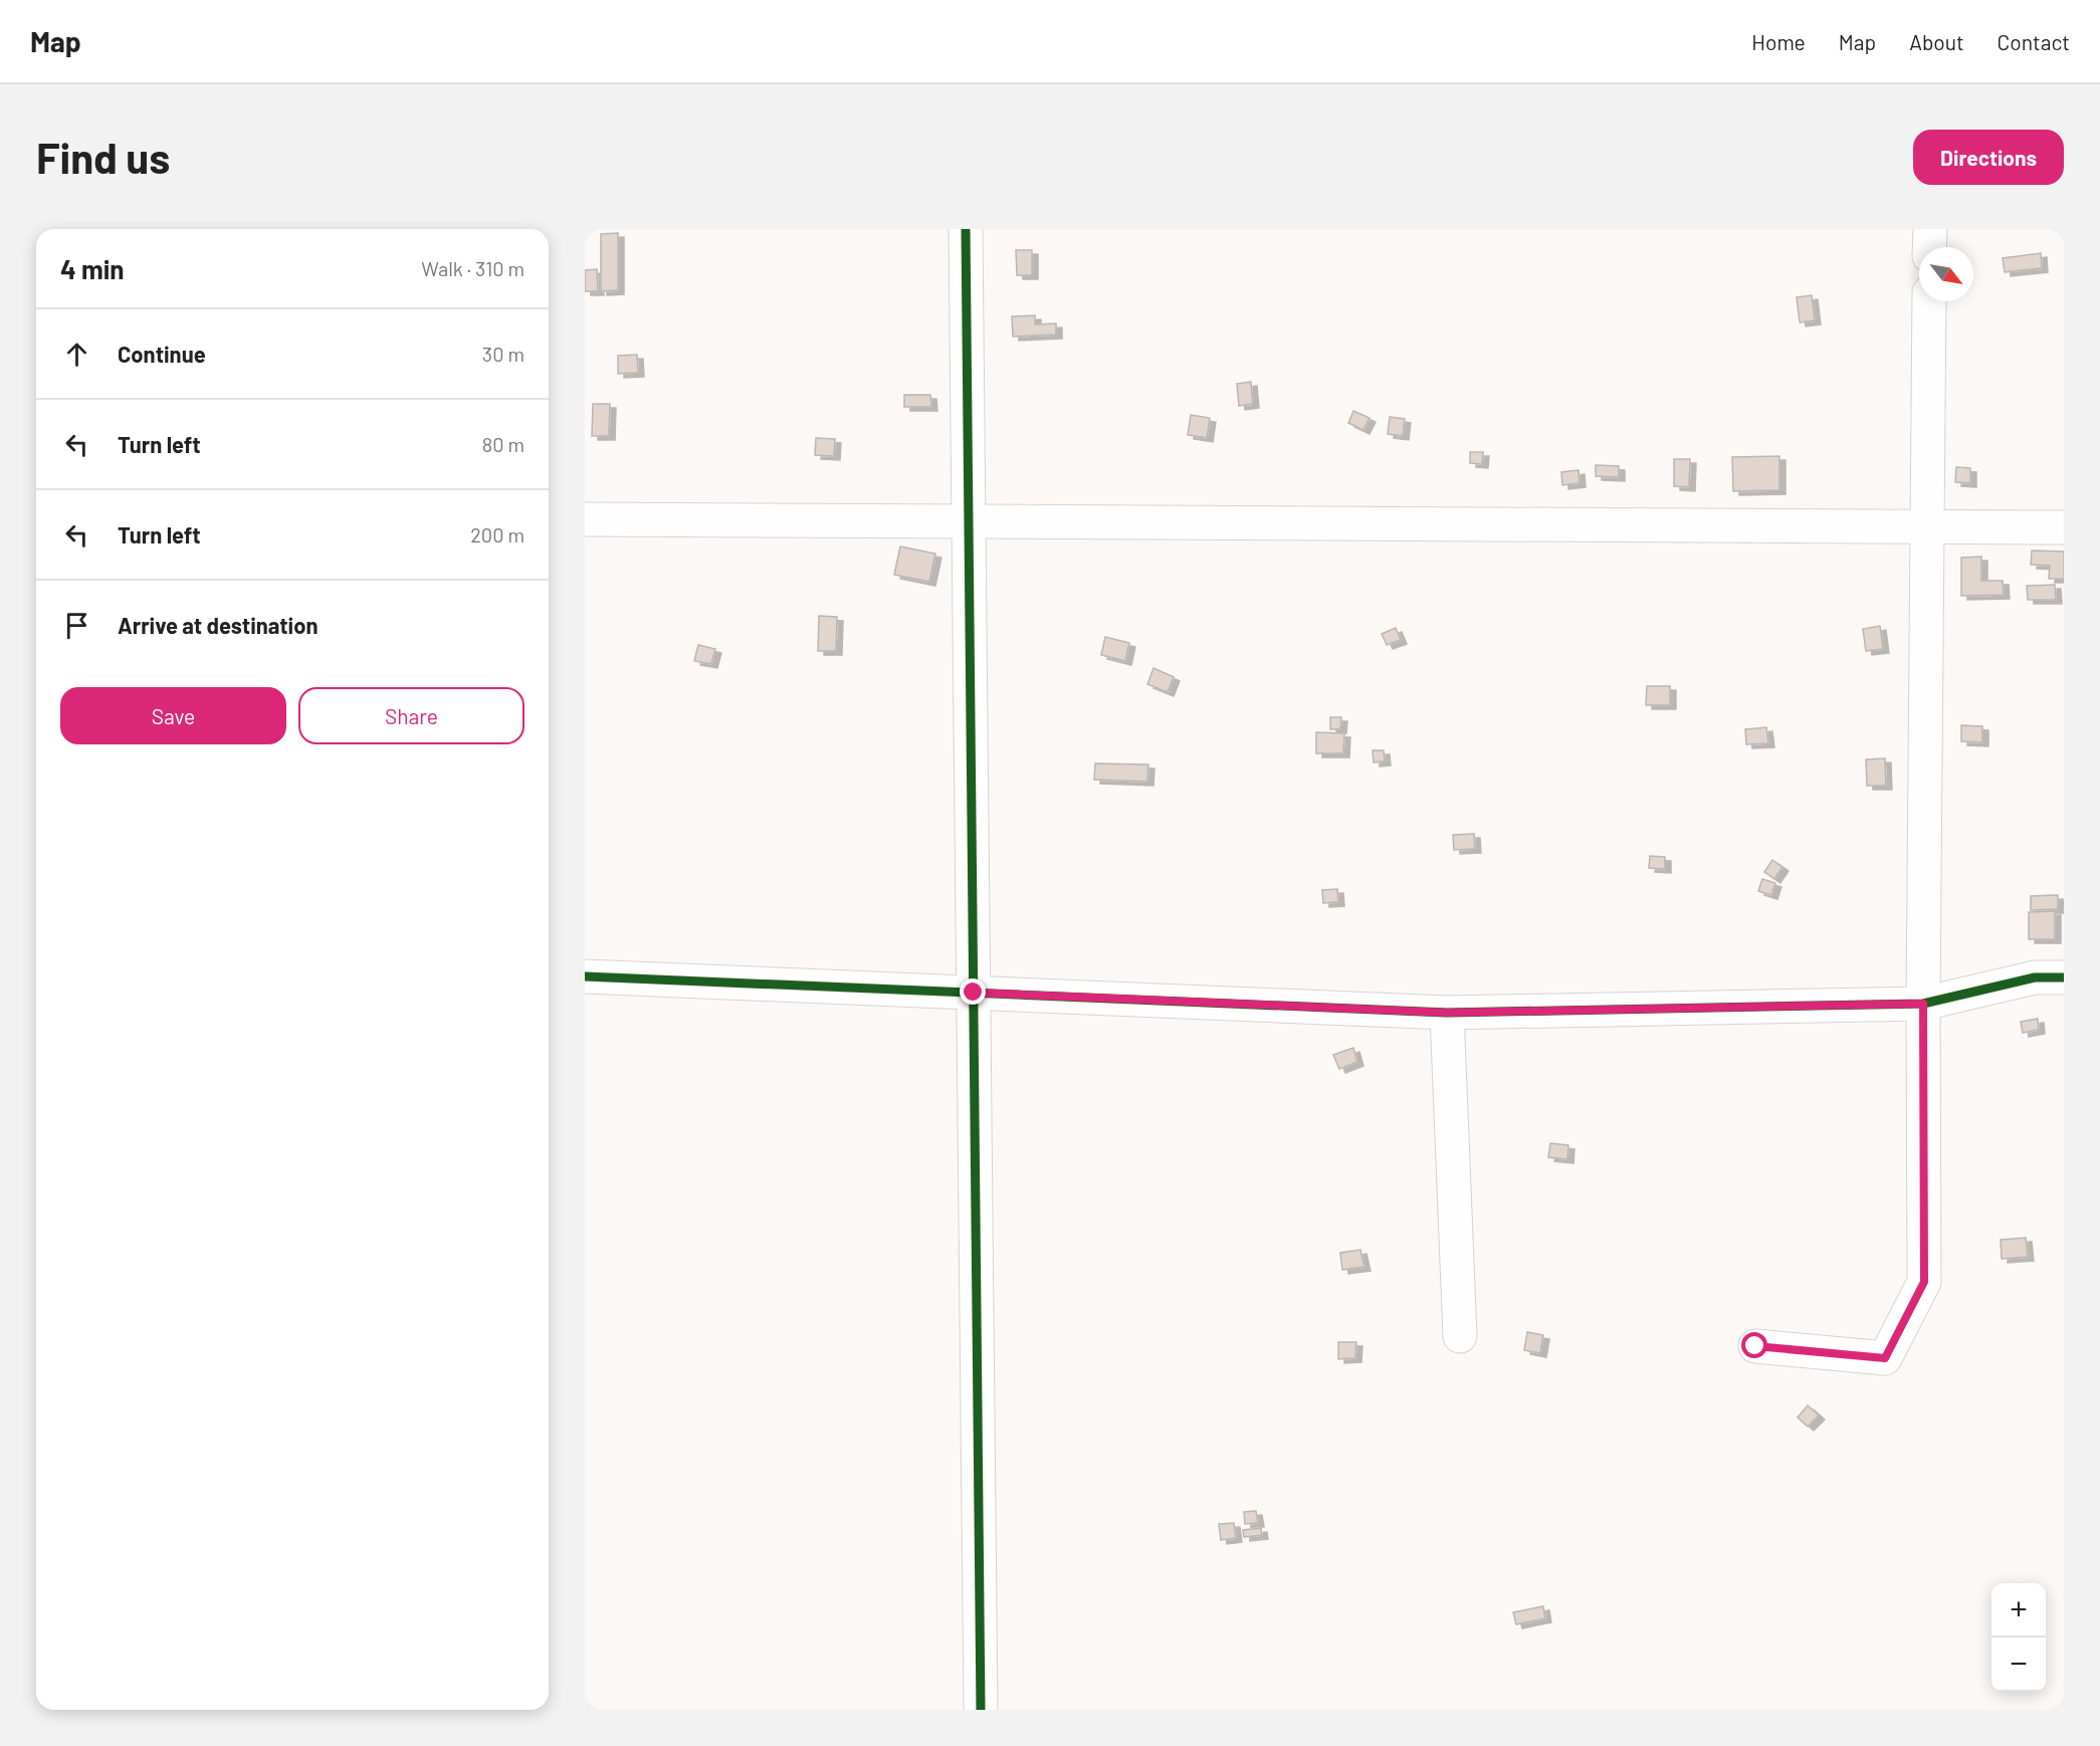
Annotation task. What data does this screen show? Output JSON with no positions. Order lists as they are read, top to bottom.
{
  "north": "bottom right",
  "page": {
    "header": "Map",
    "nav": [
      "Home",
      "Map",
      "About",
      "Contact"
    ],
    "buttons": [
      "Directions",
      ["Save", "Share"]
    ],
    "title": "Find us",
    "heading": ["4 min", "Walk · 310 m"],
    "list": [
      ["Continue", "30 m"],
      ["Turn left", "80 m"],
      ["Turn left", "200 m"],
      "Arrive at destination"
    ],
    "map_buttons": ["+", "−"]
  }
}
